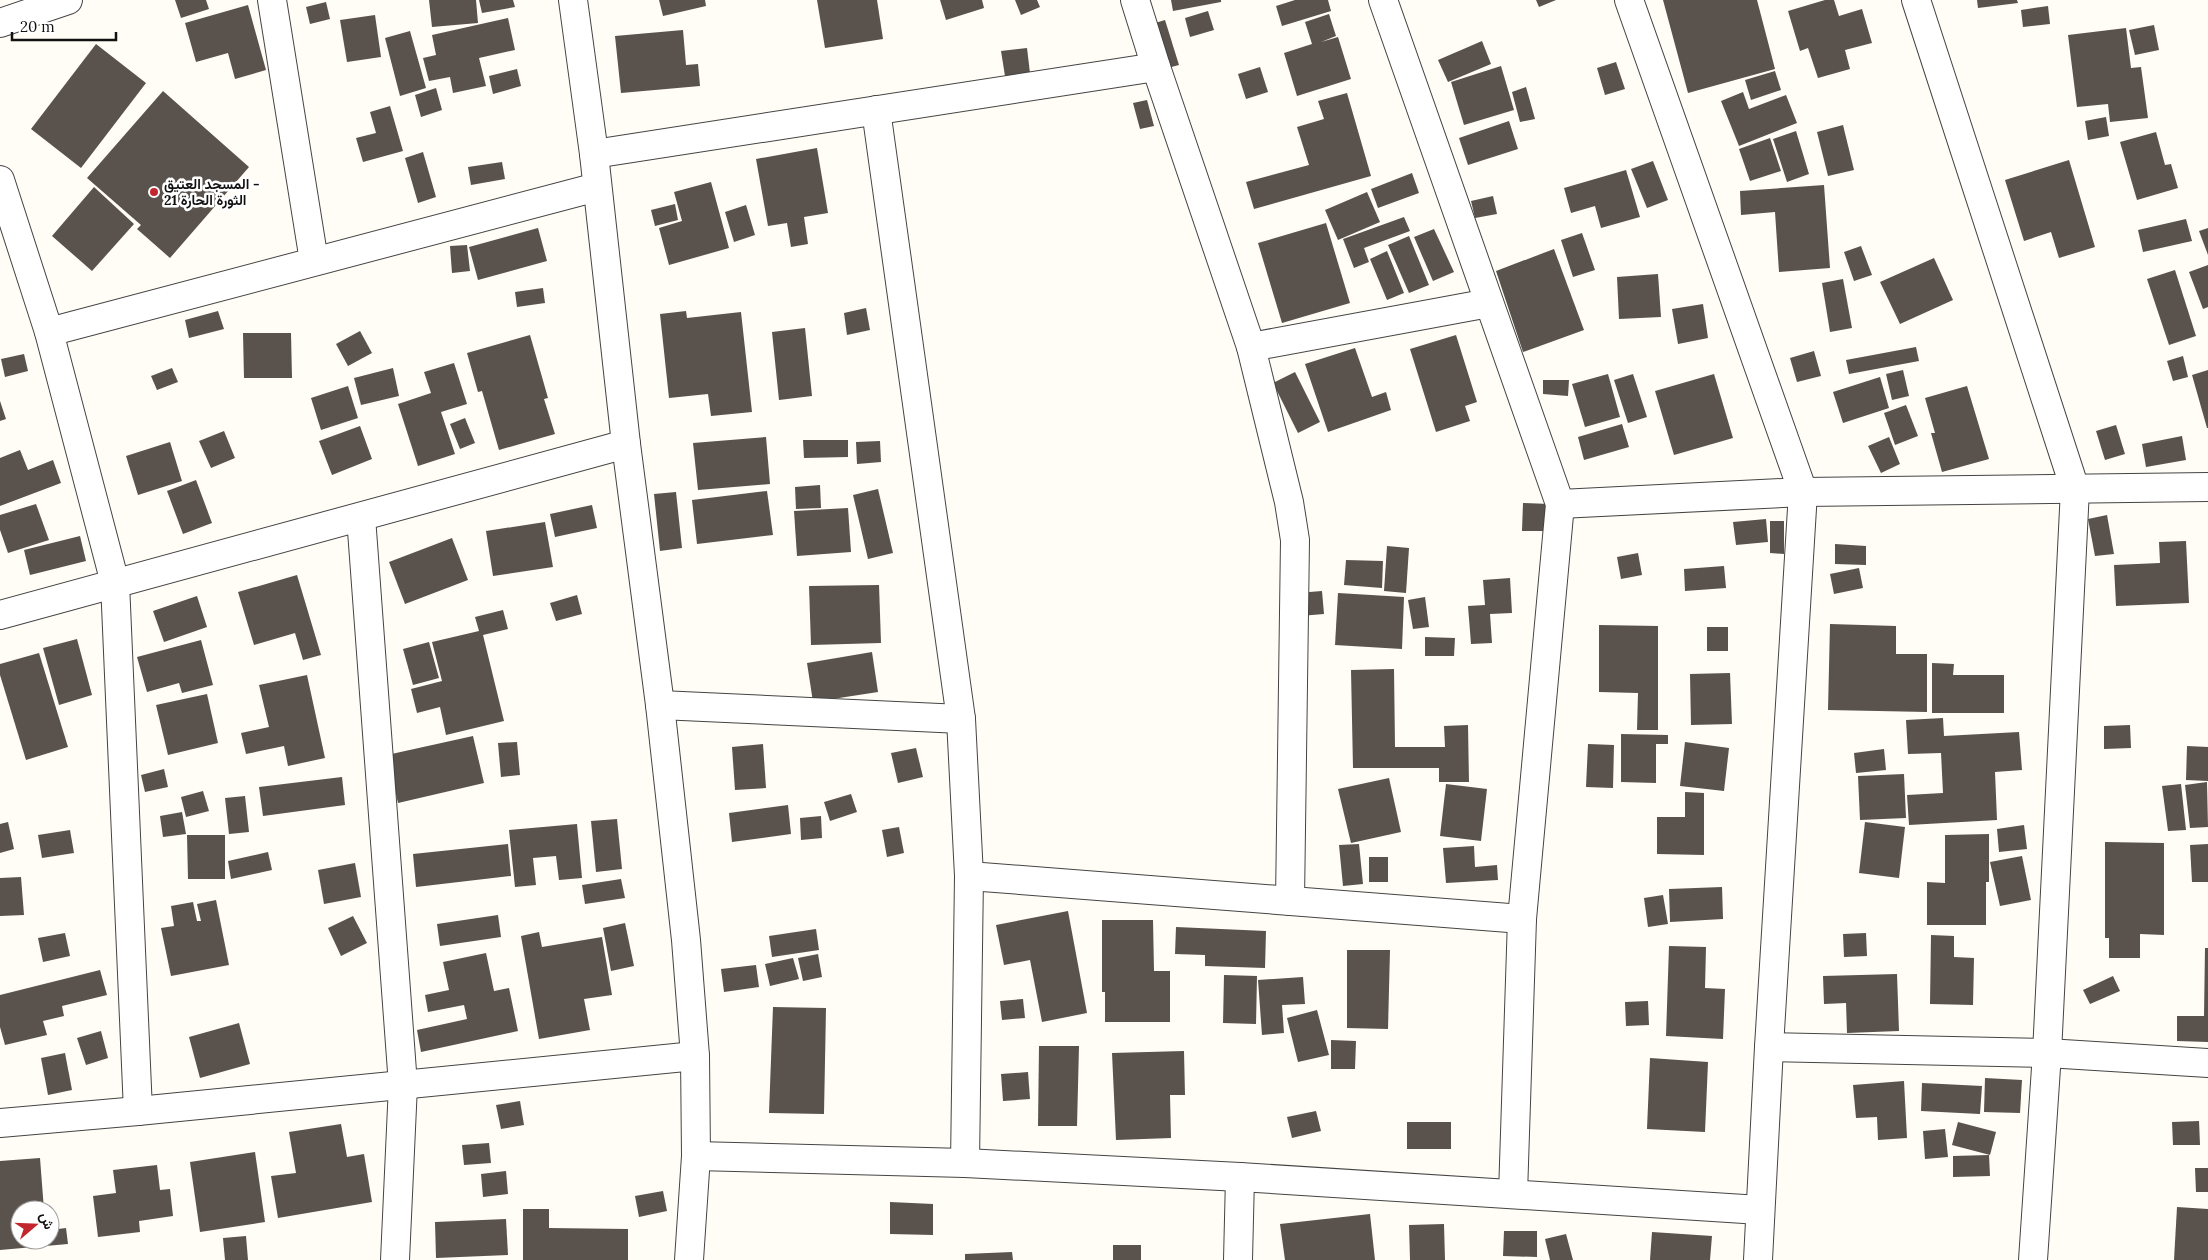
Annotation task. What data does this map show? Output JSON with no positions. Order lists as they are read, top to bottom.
{
  "places": ["المسجد العتيق - الثورة الحارة 21"],
  "scale_bar": "20 m",
  "north": "right"
}
